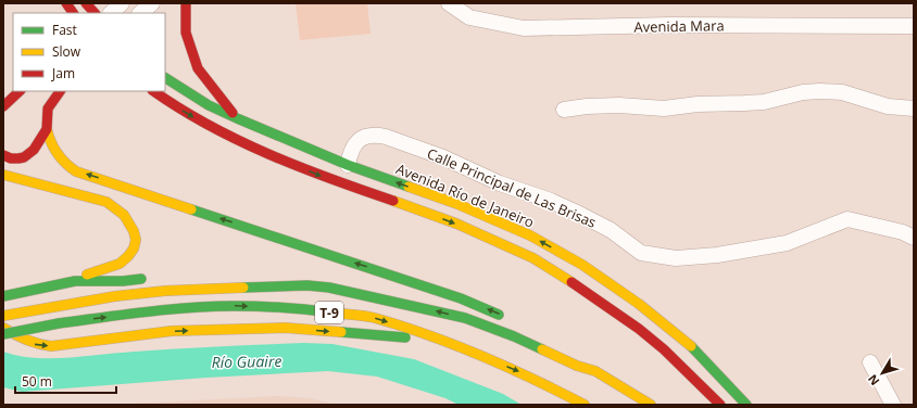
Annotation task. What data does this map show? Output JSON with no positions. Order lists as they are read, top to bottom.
{
  "streets": {
    "main road": ["Avenida Río de Janeiro", "T-9"],
    "street": ["Avenida Mara", "Calle Principal de Las Brisas"]
  },
  "crossings": [
    ["Calle Principal de Las Brisas", "Avenida Río de Janeiro"]
  ],
  "water": ["Río Guaire"],
  "legend": ["Fast", "Slow", "Jam"],
  "scale_bar": "50 m",
  "north": "bottom left"
}
